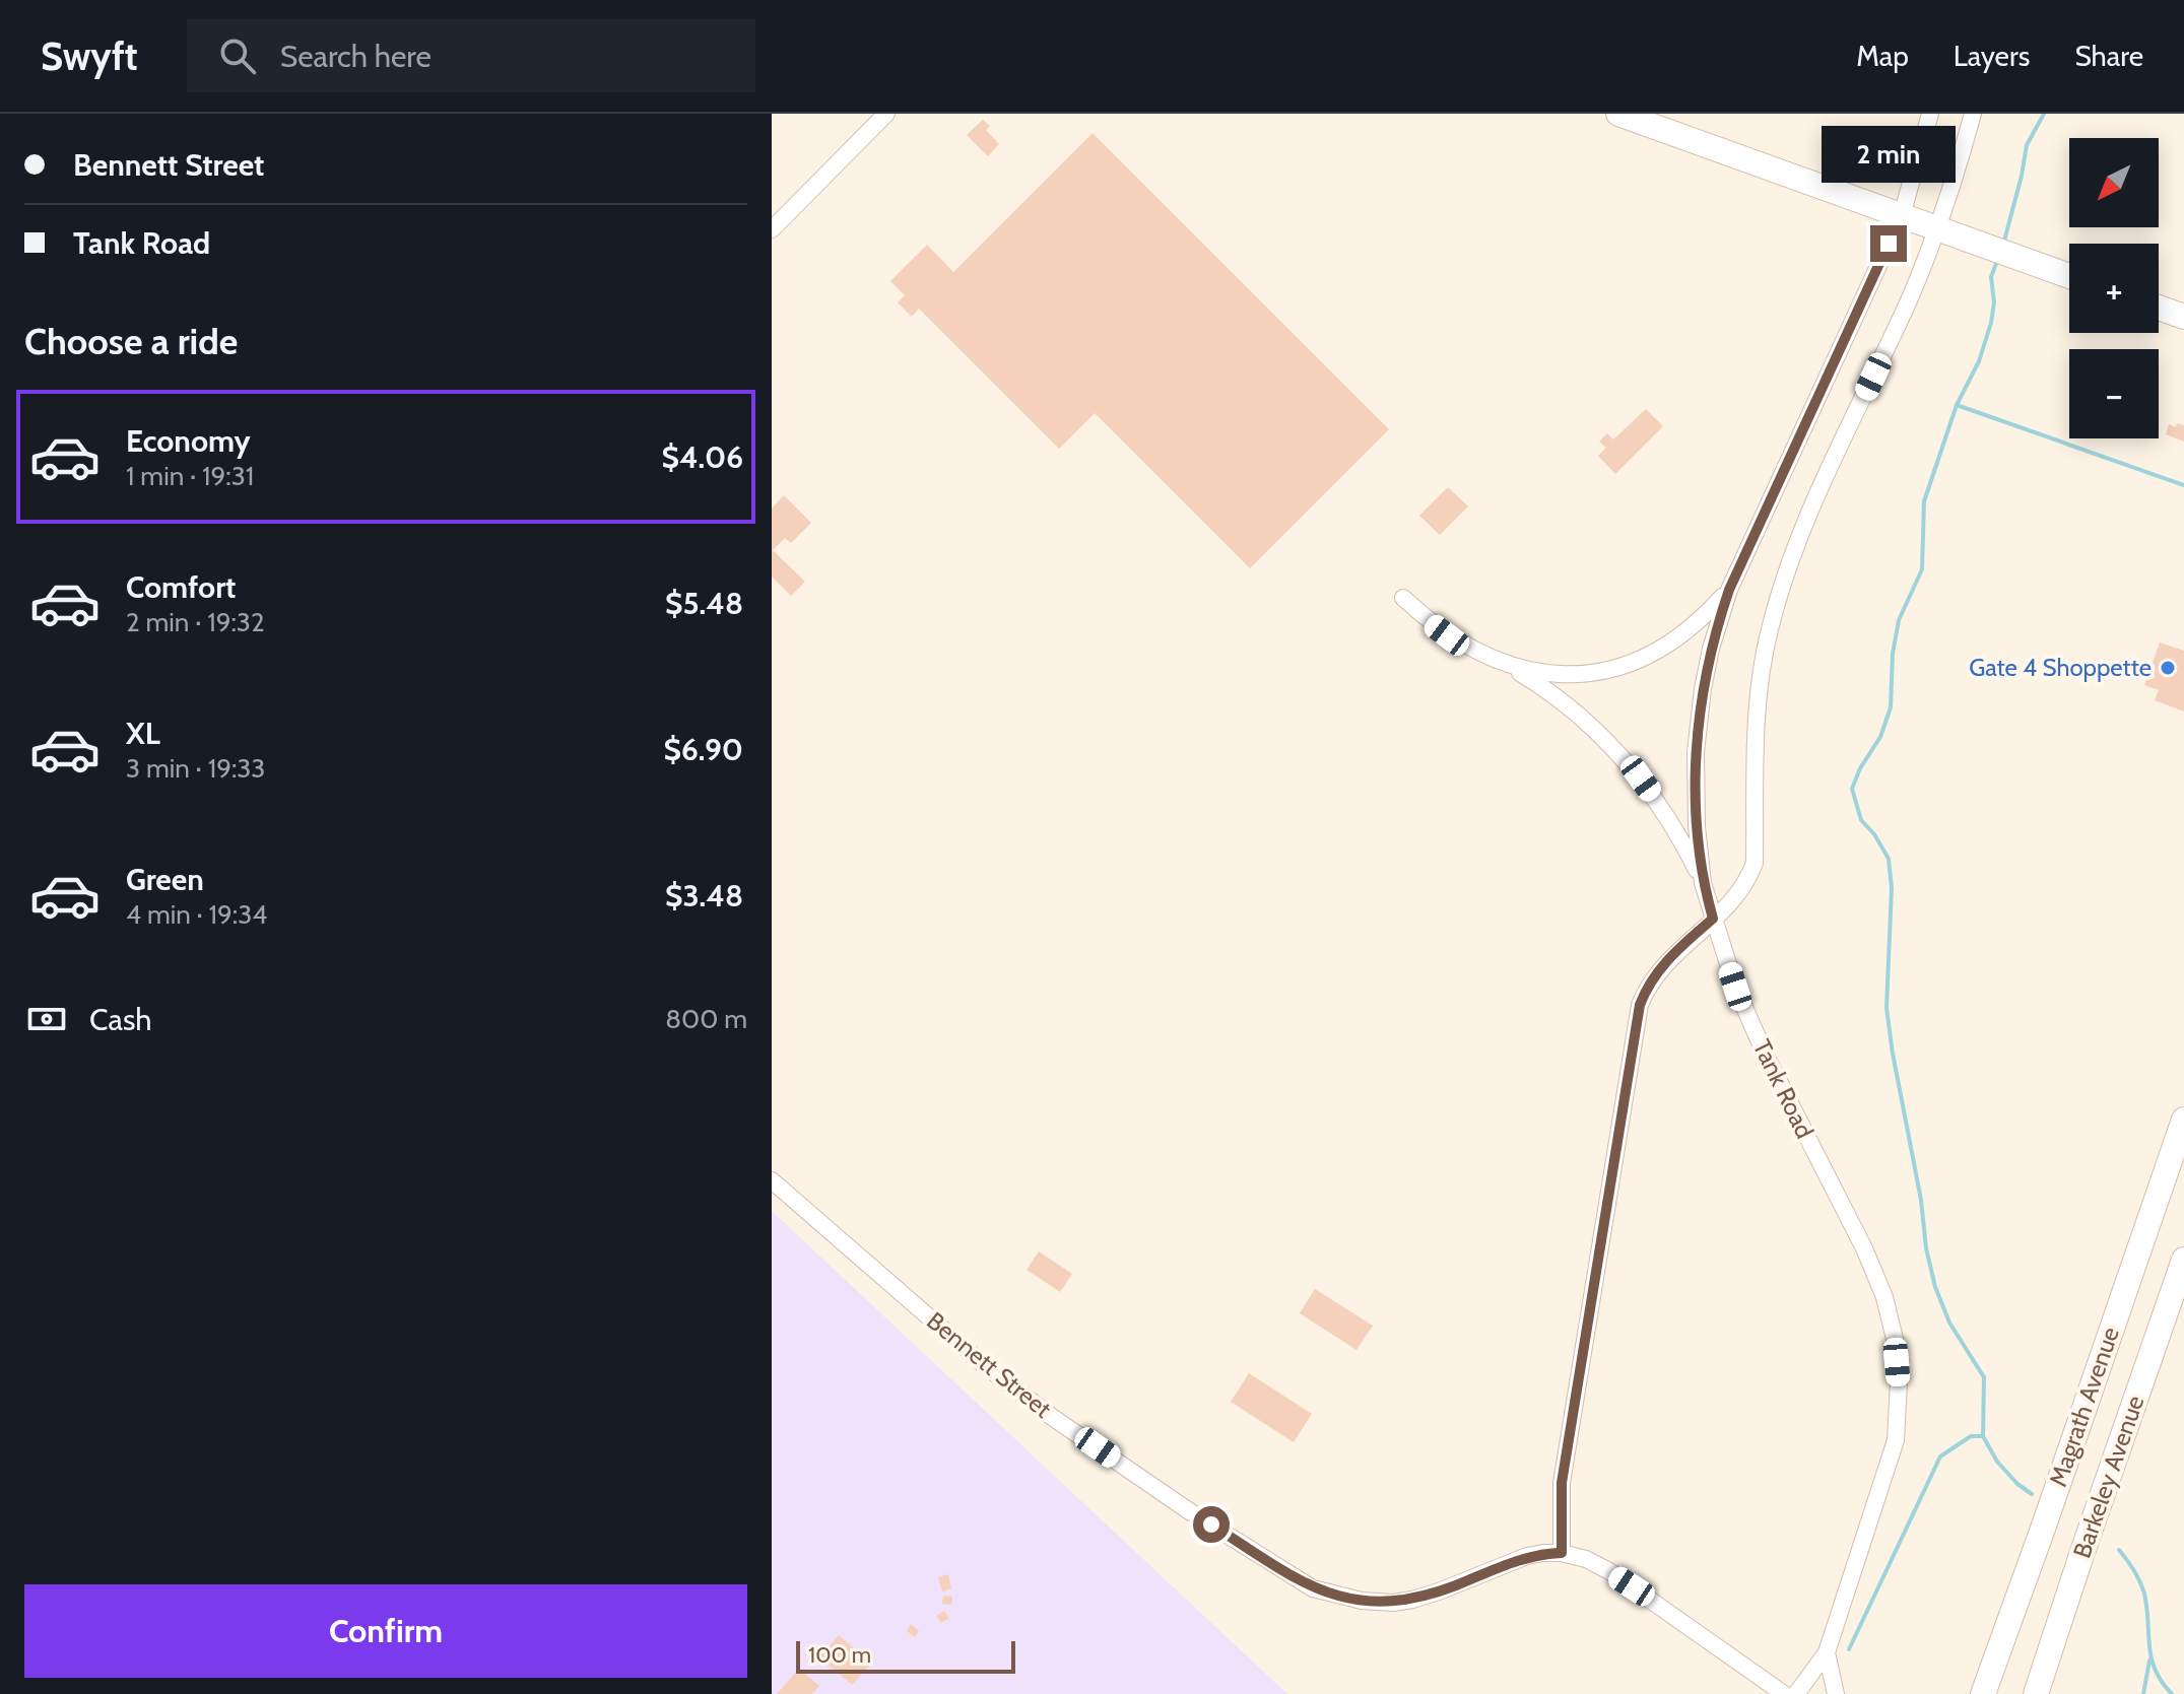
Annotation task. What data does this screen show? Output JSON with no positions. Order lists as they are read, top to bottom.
{
  "streets": {
    "main road": ["Magrath Avenue", "Barkeley Avenue"],
    "street": ["Tank Road", "Bennett Street"]
  },
  "places": ["Gate 4 Shoppette"],
  "scale_bar": "100 m",
  "north": "bottom left",
  "page": {
    "header": "Swyft",
    "search": "Search here",
    "nav": ["Map", "Layers", "Share"],
    "banner": ["Bennett Street", "Tank Road"],
    "bubble": "2 min",
    "map_buttons": ["+", "−"],
    "heading": "Choose a ride",
    "list": [
      {
        "name": "Economy",
        "note": "1 min · 19:31",
        "value": "$4.06"
      },
      {
        "name": "Comfort",
        "note": "2 min · 19:32",
        "value": "$5.48"
      },
      {
        "name": "XL",
        "note": "3 min · 19:33",
        "value": "$6.90"
      },
      {
        "name": "Green",
        "note": "4 min · 19:34",
        "value": "$3.48"
      }
    ],
    "pay": ["Cash", "800 m"],
    "buttons": "Confirm",
    "scale": "100 m"
  }
}
